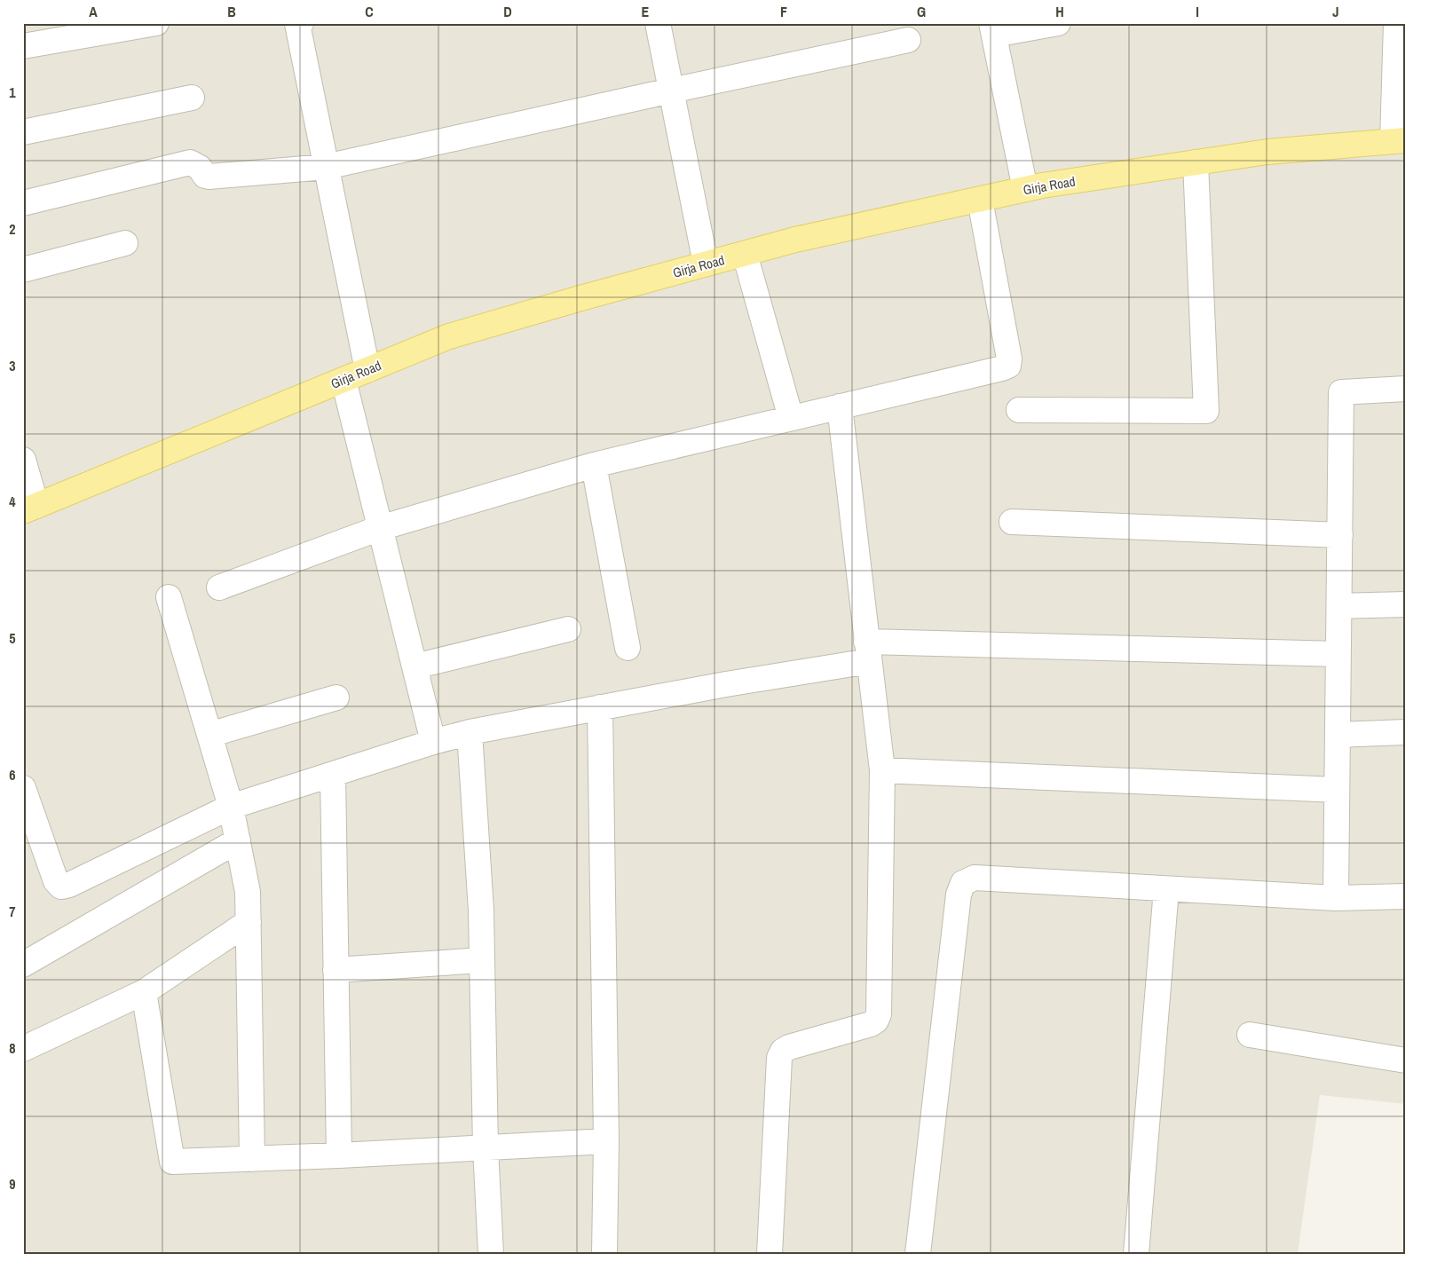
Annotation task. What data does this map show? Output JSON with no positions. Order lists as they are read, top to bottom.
{
  "streets": {
    "main road": ["Girja Road"]
  },
  "grid": {
    "columns": [
      "A",
      "B",
      "C",
      "D",
      "E",
      "F",
      "G",
      "H",
      "I",
      "J"
    ],
    "rows": [
      "1",
      "2",
      "3",
      "4",
      "5",
      "6",
      "7",
      "8",
      "9"
    ]
  }
}
